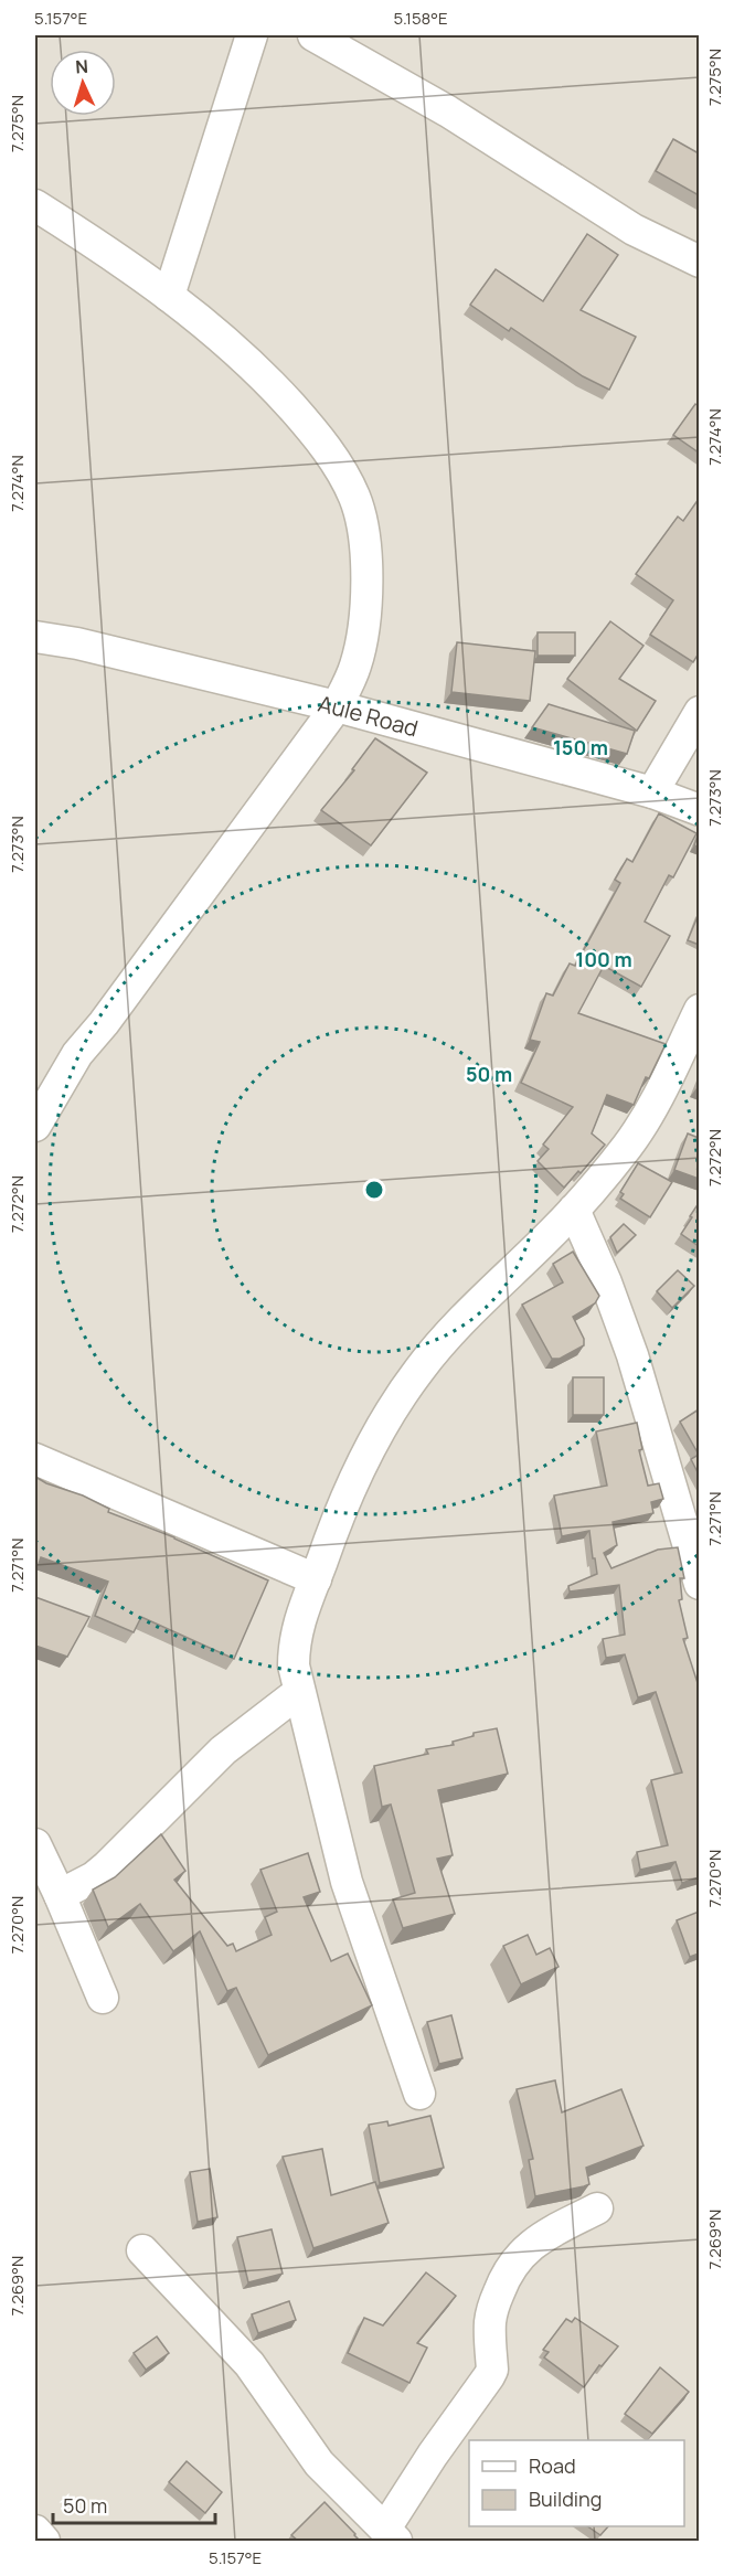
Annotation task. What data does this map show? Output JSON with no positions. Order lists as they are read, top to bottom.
{
  "streets": {
    "street": ["Aule Road"]
  },
  "legend": ["Road", "Building"],
  "scale_bar": "50 m",
  "north": "top",
  "coordinates": [
    "5.157°E",
    "5.158°E",
    "7.275°N",
    "7.274°N",
    "7.273°N",
    "7.272°N",
    "7.271°N",
    "7.270°N",
    "7.269°N"
  ],
  "rings": ["150 m", "100 m", "50 m"]
}
